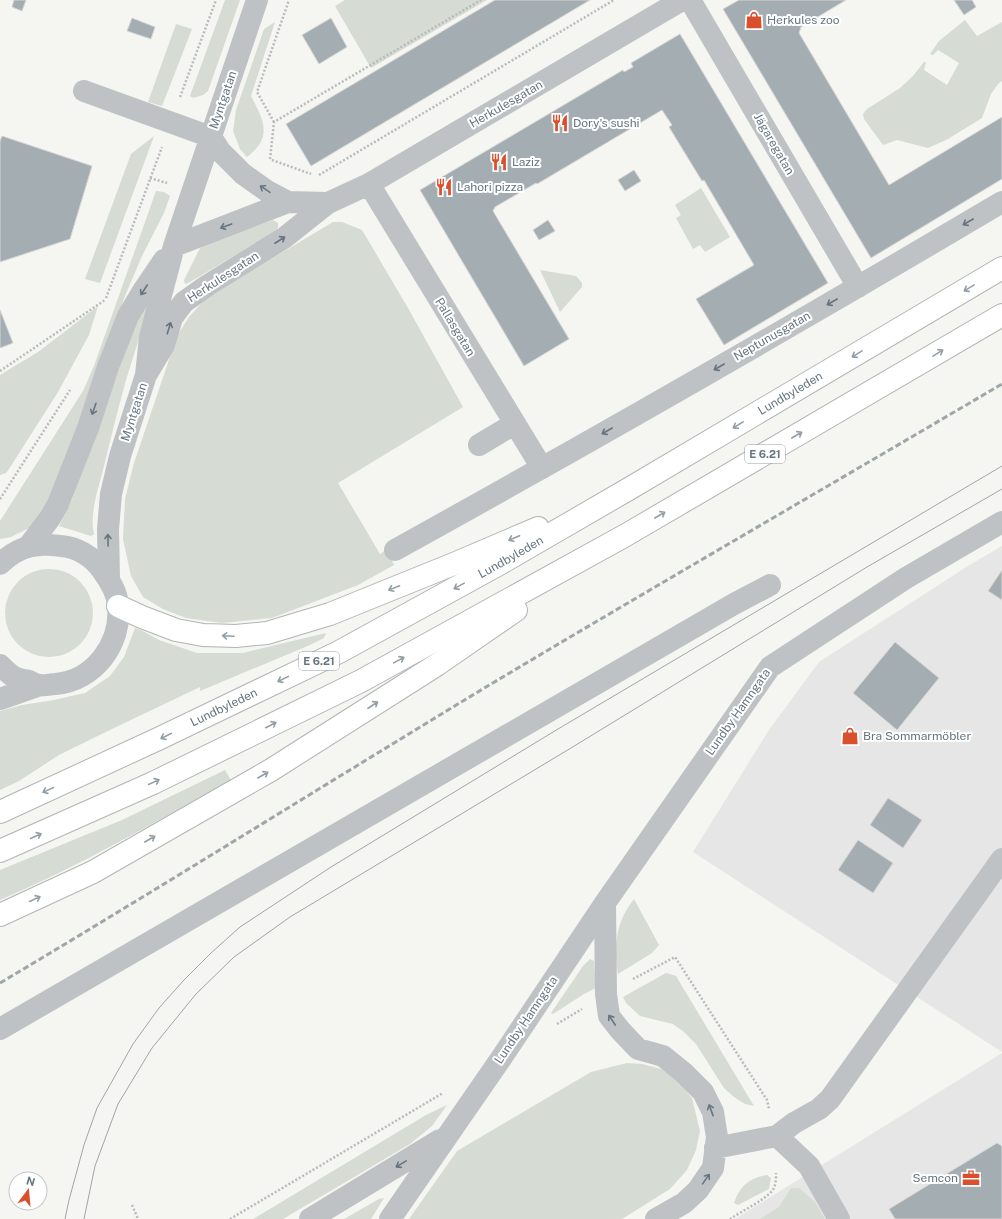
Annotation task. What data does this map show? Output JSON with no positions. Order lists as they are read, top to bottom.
{
  "streets": {
    "highway": ["Lundbyleden", "E 6.21"],
    "street": [
      "Myntgatan",
      "Herkulesgatan",
      "Jägaregatan",
      "Pallasgatan",
      "Neptunusgatan",
      "Lundby Hamngata"
    ]
  },
  "crossings": [
    ["Myntgatan", "Herkulesgatan"],
    ["Herkulesgatan", "Pallasgatan"],
    ["Jägaregatan", "Neptunusgatan"],
    ["Pallasgatan", "Neptunusgatan"]
  ],
  "one_way": ["Neptunusgatan"],
  "places": {
    "shop": ["Herkules zoo", "Bra Sommarmöbler"],
    "restaurant": ["Dory's sushi", "Laziz", "Lahori pizza"],
    "office": ["Semcon"]
  },
  "north": "top"
}
